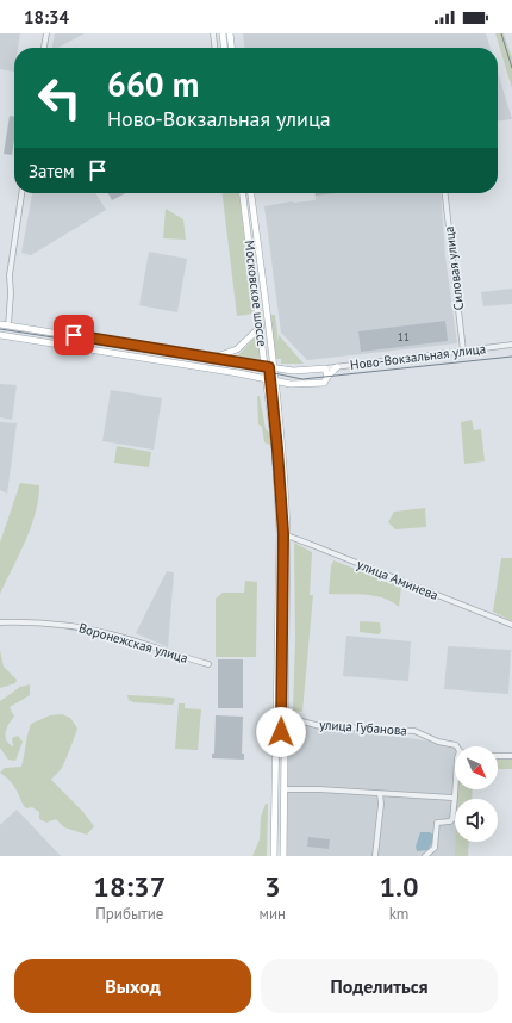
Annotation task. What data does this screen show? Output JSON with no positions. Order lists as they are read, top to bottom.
{
  "streets": {
    "main road": ["Московское шоссе", "Ново-Вокзальная улица"],
    "street": [
      "Силовая улица",
      "улица Аминева",
      "Воронежская улица",
      "улица Губанова"
    ]
  },
  "crossings": [
    ["Силовая улица", "Ново-Вокзальная улица"],
    ["Московское шоссе", "Ново-Вокзальная улица"],
    ["Московское шоссе", "улица Аминева"],
    ["Московское шоссе", "улица Губанова"]
  ],
  "house_numbers": ["11"],
  "north": "bottom right",
  "page": {
    "status": "18:34",
    "turn": ["660 m", "Ново-Вокзальная улица"],
    "then": "Затем",
    "eta": [
      "18:37",
      "Прибытие",
      "3",
      "мин",
      "1.0",
      "km"
    ],
    "buttons": ["Выход", "Поделиться"]
  }
}
